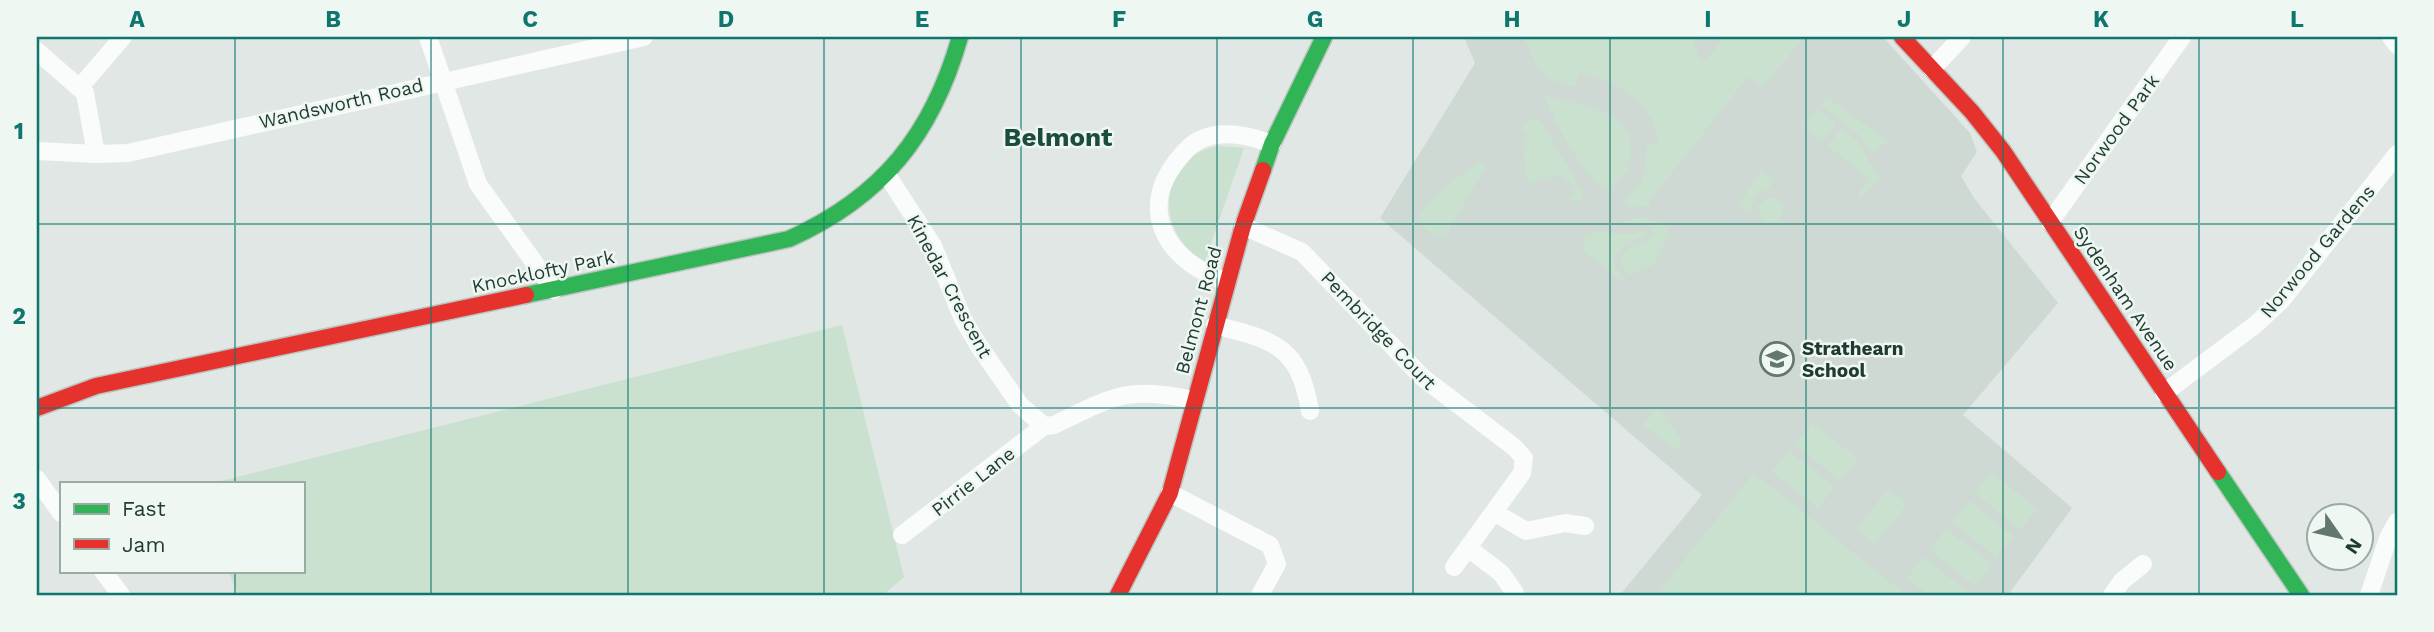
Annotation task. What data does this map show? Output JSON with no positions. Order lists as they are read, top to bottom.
{
  "streets": {
    "street": [
      "Wandsworth Road",
      "Norwood Park",
      "Norwood Gardens",
      "Knocklofty Park",
      "Kinedar Crescent",
      "Sydenham Avenue",
      "Belmont Road",
      "Pembridge Court",
      "Pirrie Lane"
    ]
  },
  "crossings": [
    ["Norwood Park", "Sydenham Avenue"],
    ["Norwood Gardens", "Sydenham Avenue"],
    ["Knocklofty Park", "Kinedar Crescent"],
    ["Kinedar Crescent", "Pirrie Lane"],
    ["Belmont Road", "Pembridge Court"],
    ["Belmont Road", "Pirrie Lane"]
  ],
  "districts": ["Belmont"],
  "places": {
    "school or university": ["Strathearn School"]
  },
  "legend": ["Fast", "Jam"],
  "north": "bottom right",
  "grid": {
    "columns": [
      "A",
      "B",
      "C",
      "D",
      "E",
      "F",
      "G",
      "H",
      "I",
      "J",
      "K",
      "L"
    ],
    "rows": ["1", "2", "3"]
  }
}
